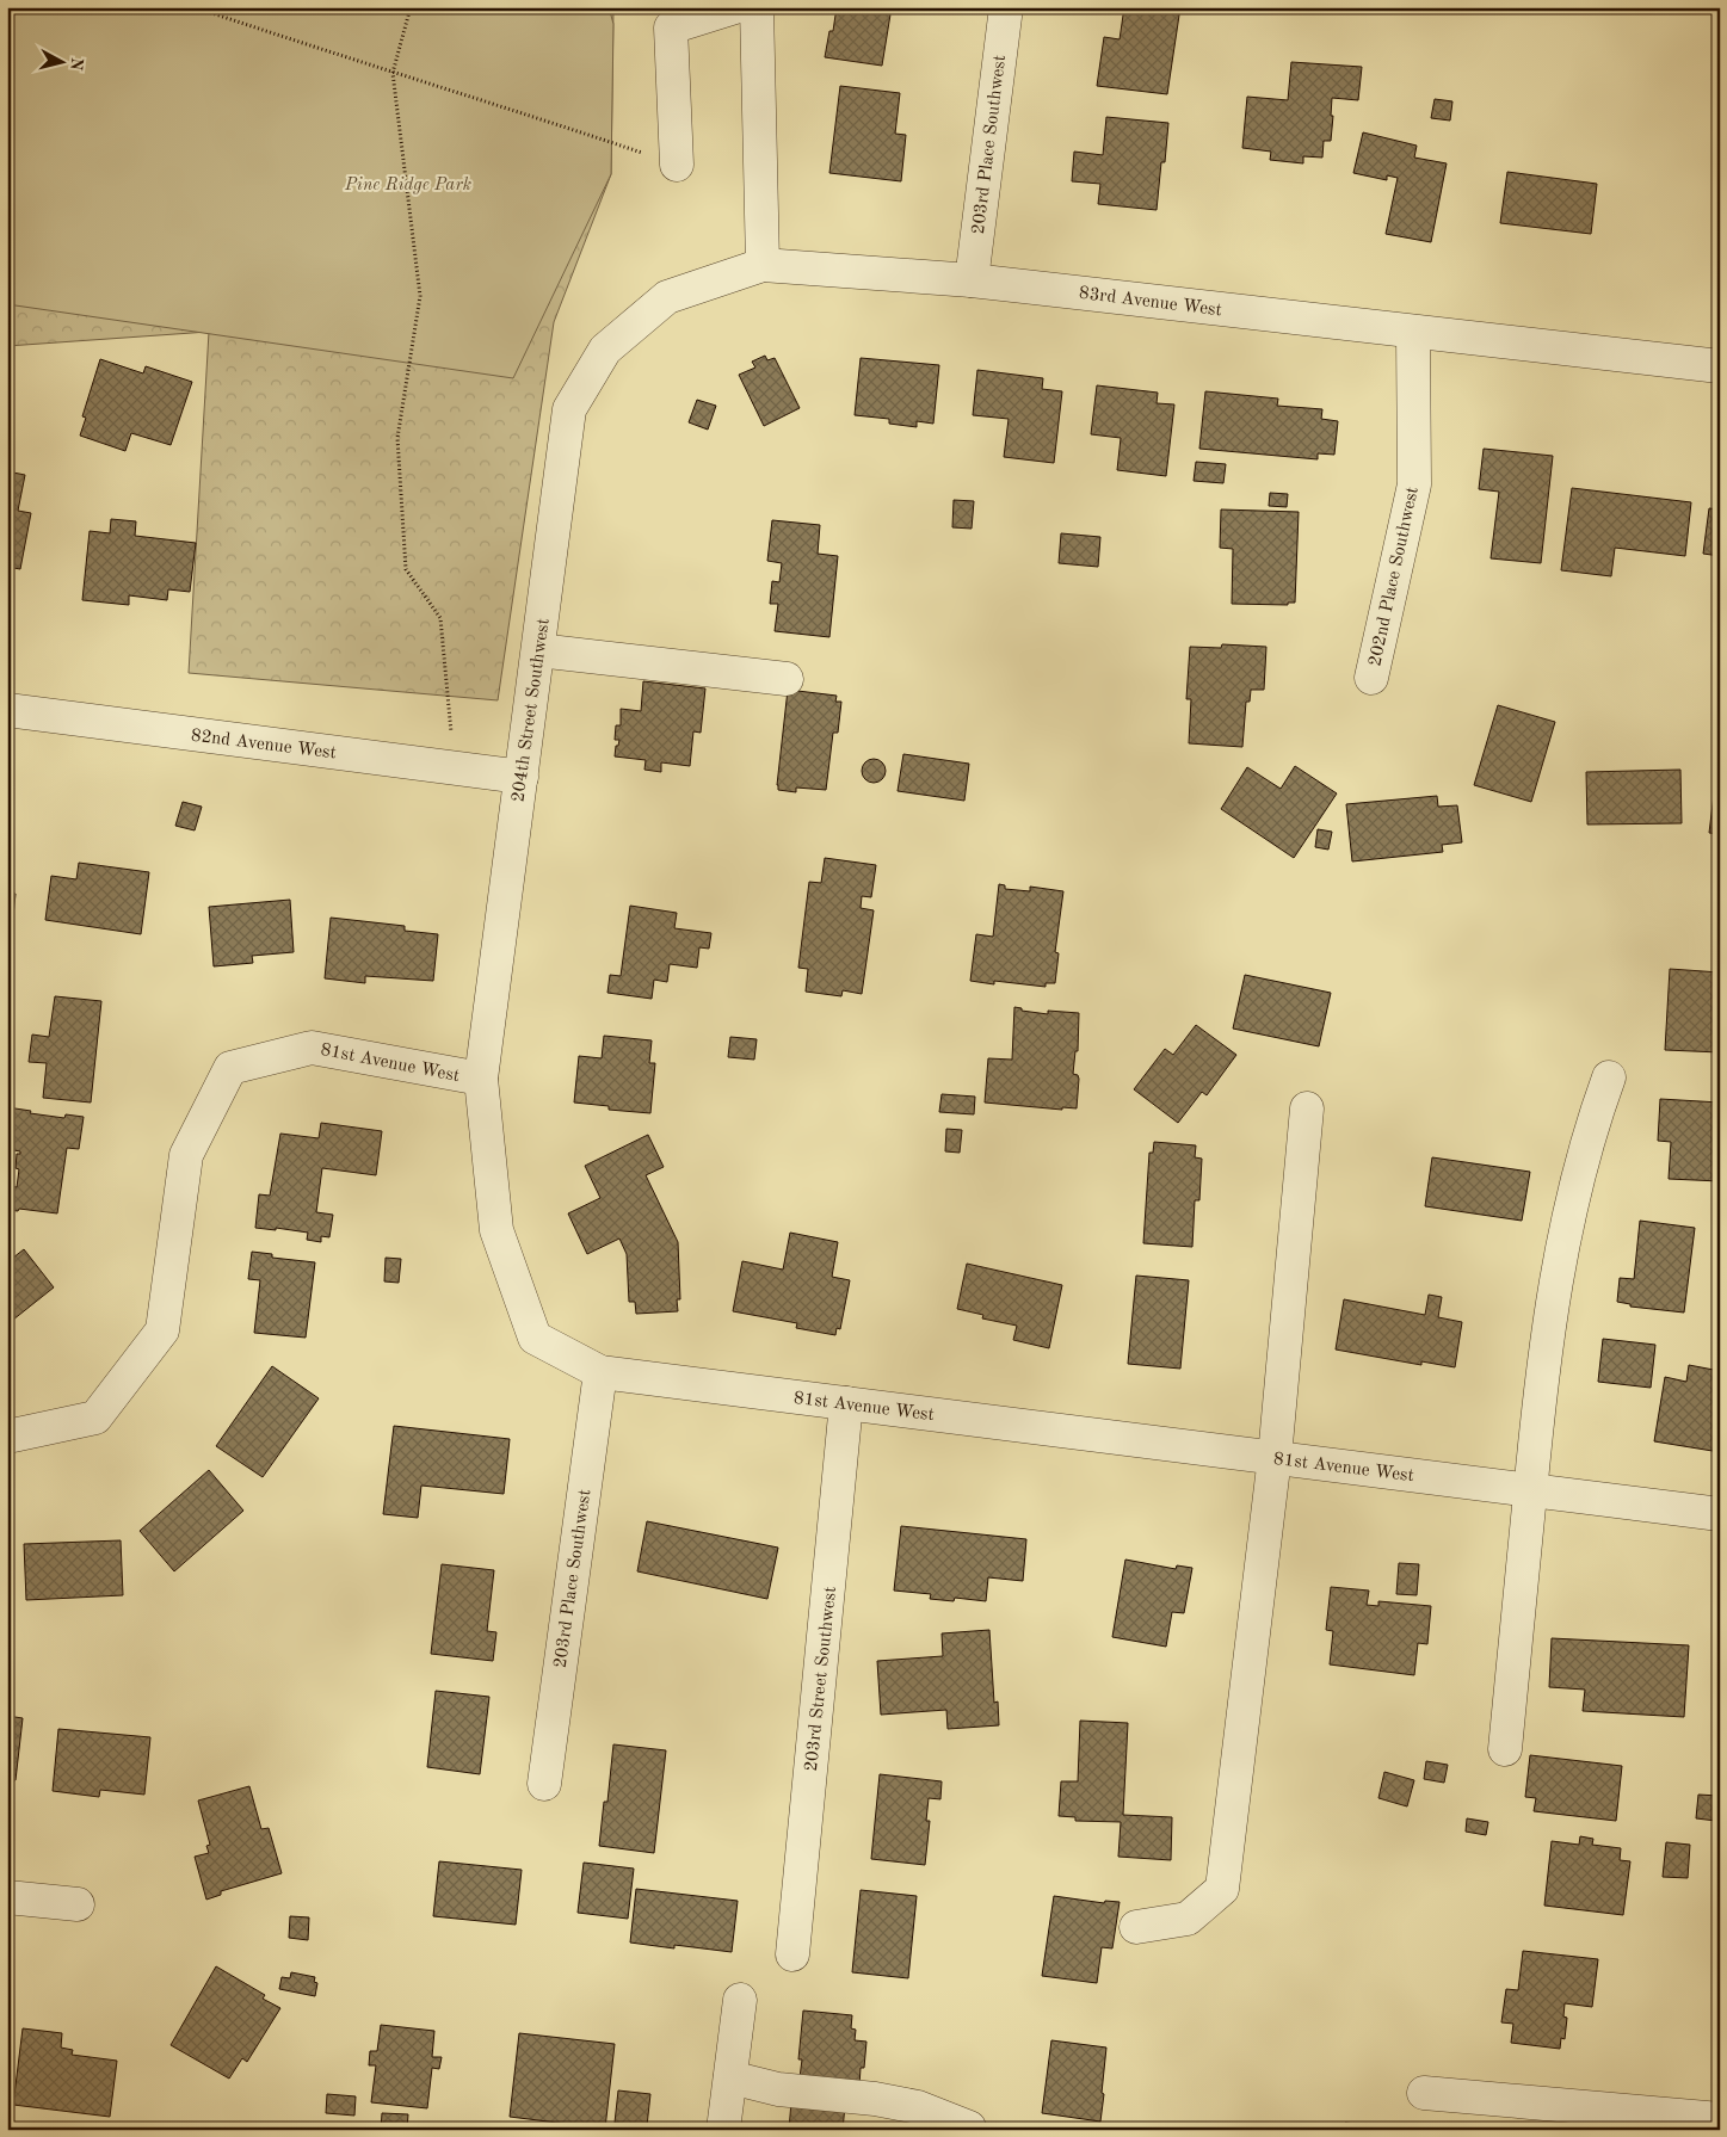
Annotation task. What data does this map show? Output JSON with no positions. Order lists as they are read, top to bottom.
{
  "streets": {
    "street": [
      "203rd Place Southwest",
      "83rd Avenue West",
      "202nd Place Southwest",
      "204th Street Southwest",
      "82nd Avenue West",
      "81st Avenue West",
      "203rd Street Southwest"
    ]
  },
  "crossings": [
    ["203rd Place Southwest", "83rd Avenue West"],
    ["203rd Place Southwest", "81st Avenue West"],
    ["83rd Avenue West", "202nd Place Southwest"],
    ["83rd Avenue West", "204th Street Southwest"],
    ["204th Street Southwest", "82nd Avenue West"],
    ["204th Street Southwest", "81st Avenue West"],
    ["81st Avenue West", "203rd Street Southwest"]
  ],
  "parks": ["Pine Ridge Park"],
  "north": "right"
}
